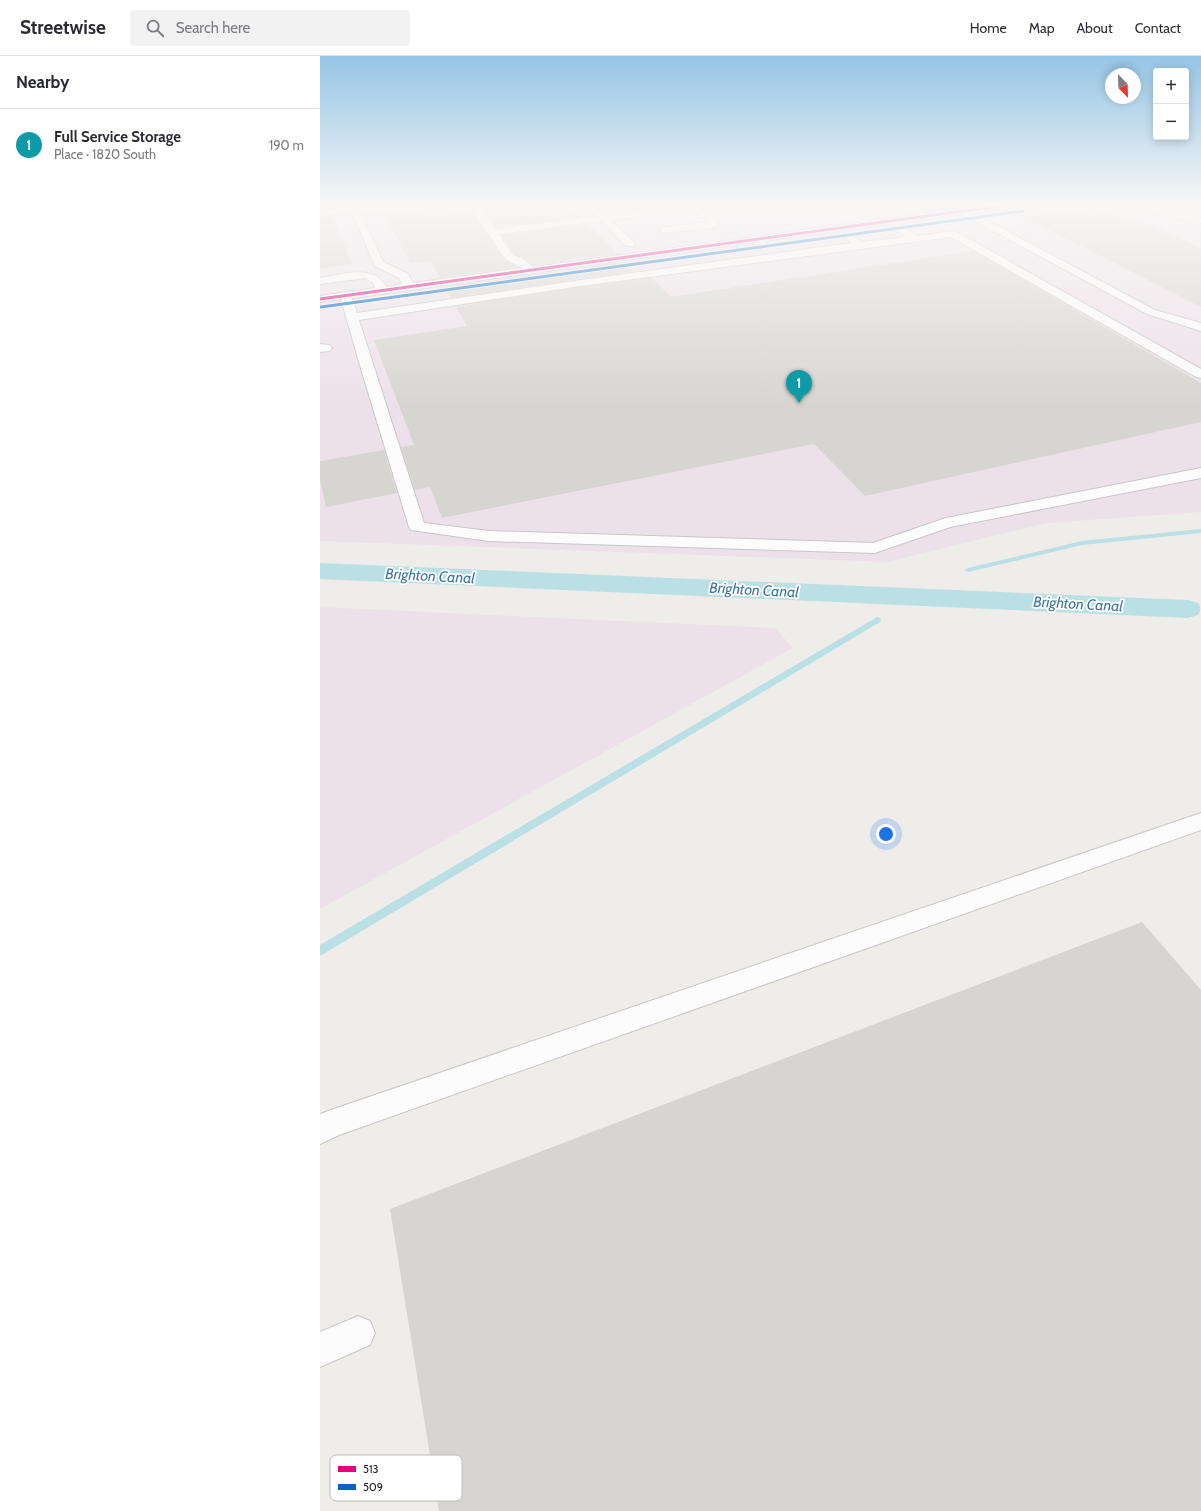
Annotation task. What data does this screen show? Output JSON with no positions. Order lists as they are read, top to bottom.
{
  "water": ["Brighton Canal"],
  "lines": ["transit line 513", "transit line 509"],
  "legend": ["513", "509"],
  "north": "bottom right",
  "page": {
    "header": "Streetwise",
    "search": "Search here",
    "nav": [
      "Home",
      "Map",
      "About",
      "Contact"
    ],
    "heading": "Nearby",
    "map_buttons": ["+", "−"],
    "list": [
      {
        "mark": "1",
        "name": "Full Service Storage",
        "note": "Place · 1820 South",
        "value": "190 m"
      }
    ],
    "pins": "1"
  }
}
